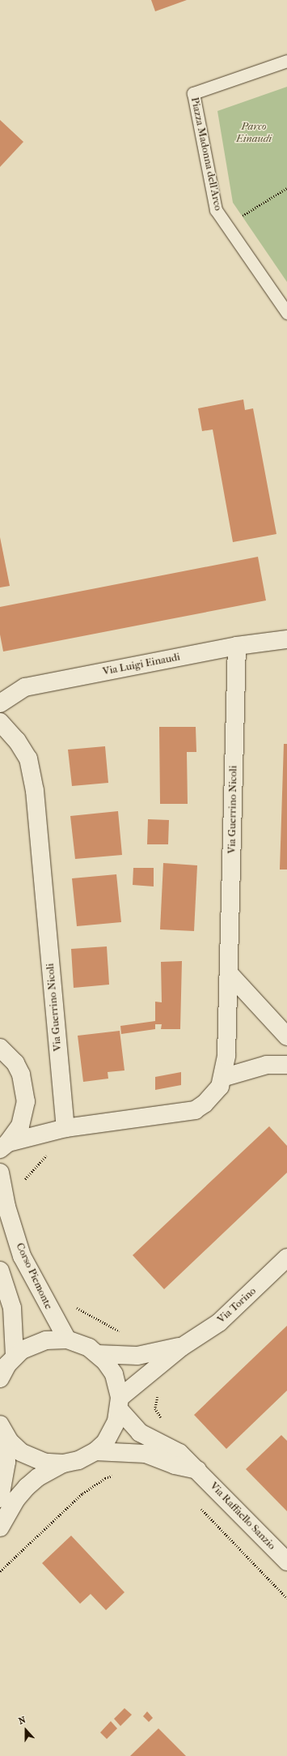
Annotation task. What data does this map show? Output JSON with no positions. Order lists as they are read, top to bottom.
{
  "streets": {
    "street": [
      "Via Luigi Einaudi",
      "Via Guerrino Nicoli",
      "Corso Piemonte",
      "Via Torino",
      "Via Raffaello Sanzio"
    ],
    "lane": ["Piazza Madonna dell'Arco"]
  },
  "crossings": [
    ["Via Luigi Einaudi", "Via Guerrino Nicoli"],
    ["Via Torino", "Via Raffaello Sanzio"]
  ],
  "parks": ["Parco Einaudi"],
  "north": "top"
}
